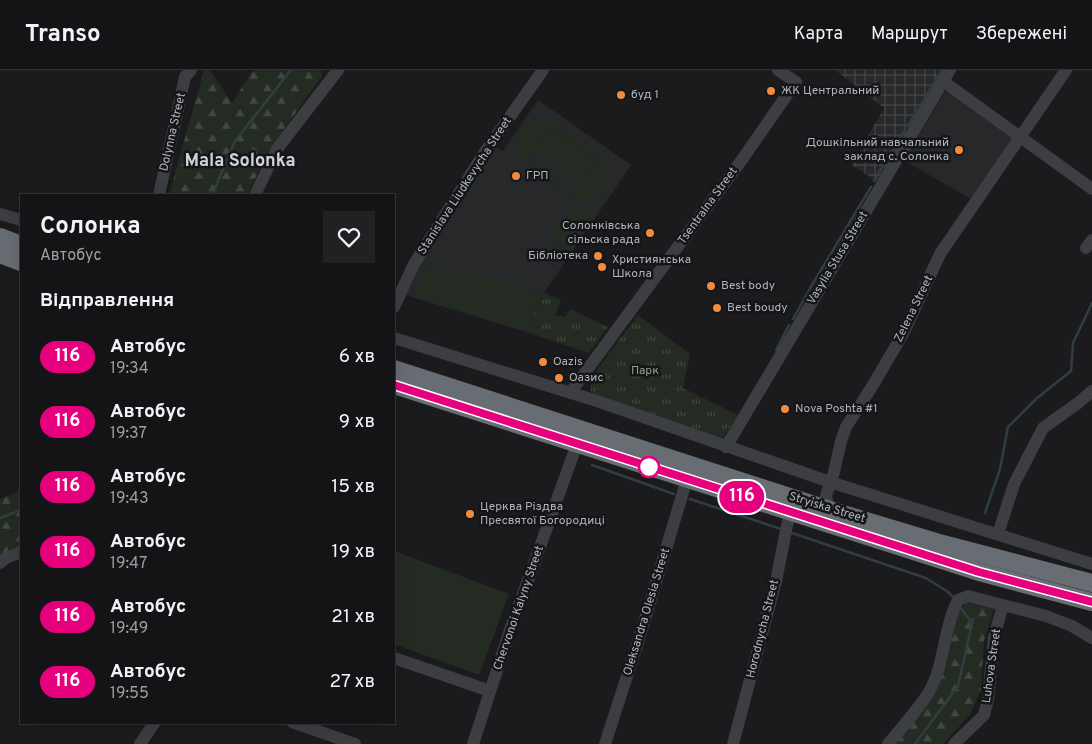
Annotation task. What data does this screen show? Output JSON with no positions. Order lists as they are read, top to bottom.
{
  "streets": {
    "highway": ["Stryiska Street"],
    "street": [
      "Dolynna Street",
      "Stanislava Liudkevycha Street",
      "Tsentralna Street",
      "Vasylia Stusa Street",
      "Zelena Street",
      "Chervonoi Kalyny Street",
      "Oleksandra Olesia Street",
      "Horodnycha Street",
      "Luhova Street"
    ]
  },
  "crossings": [
    ["Zelena Street", "Stryiska Street"],
    ["Stryiska Street", "Chervonoi Kalyny Street"],
    ["Stryiska Street", "Oleksandra Olesia Street"],
    ["Stryiska Street", "Horodnycha Street"]
  ],
  "districts": ["Mala Solonka"],
  "parks": ["Парк"],
  "places": [
    "ЖК Центральний",
    "буд 1",
    "Дошкільний навчальний заклад с. Солонка",
    "ГРП",
    "Солонківська сільска рада",
    "Бібліотека",
    "Християнська Школа",
    "Best body",
    "Best boudy",
    "Oazis",
    "Оазис",
    "Nova Poshta #1",
    "Церква Різдва Пресвятої Богородиці"
  ],
  "lines": ["bus line 116"],
  "page": {
    "header": "Transo",
    "nav": ["Карта", "Маршрут", "Збережені"],
    "on_map": "116",
    "heading": [
      ["Солонка", "Автобус"],
      "Відправлення"
    ],
    "list": [
      {
        "mark": "116",
        "name": "Автобус",
        "note": "19:34",
        "value": "6 хв"
      },
      {
        "mark": "116",
        "name": "Автобус",
        "note": "19:37",
        "value": "9 хв"
      },
      {
        "mark": "116",
        "name": "Автобус",
        "note": "19:43",
        "value": "15 хв"
      },
      {
        "mark": "116",
        "name": "Автобус",
        "note": "19:47",
        "value": "19 хв"
      },
      {
        "mark": "116",
        "name": "Автобус",
        "note": "19:49",
        "value": "21 хв"
      },
      {
        "mark": "116",
        "name": "Автобус",
        "note": "19:55",
        "value": "27 хв"
      }
    ]
  }
}
